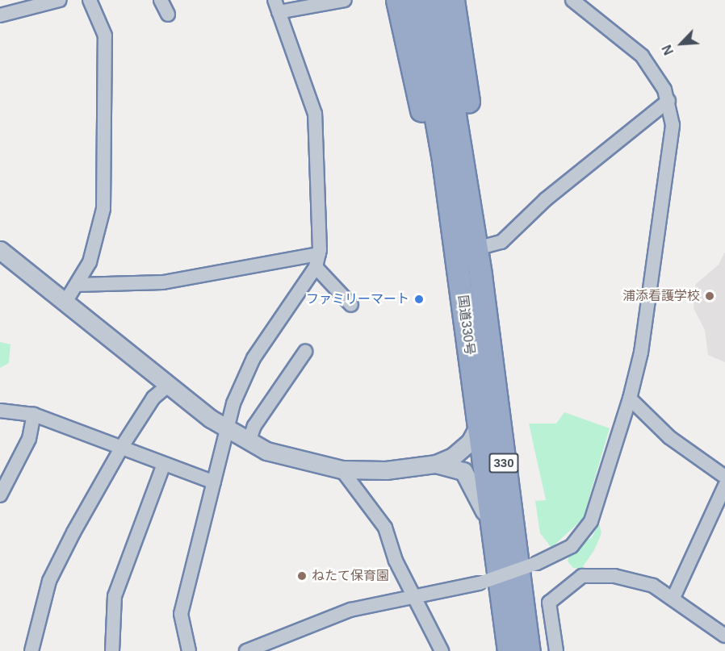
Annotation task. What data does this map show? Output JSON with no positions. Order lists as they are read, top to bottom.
{
  "streets": {
    "highway": ["国道330号", "330"]
  },
  "places": ["浦添看護学校", "ファミリーマート", "ねたて保育園"],
  "north": "bottom left"
}
